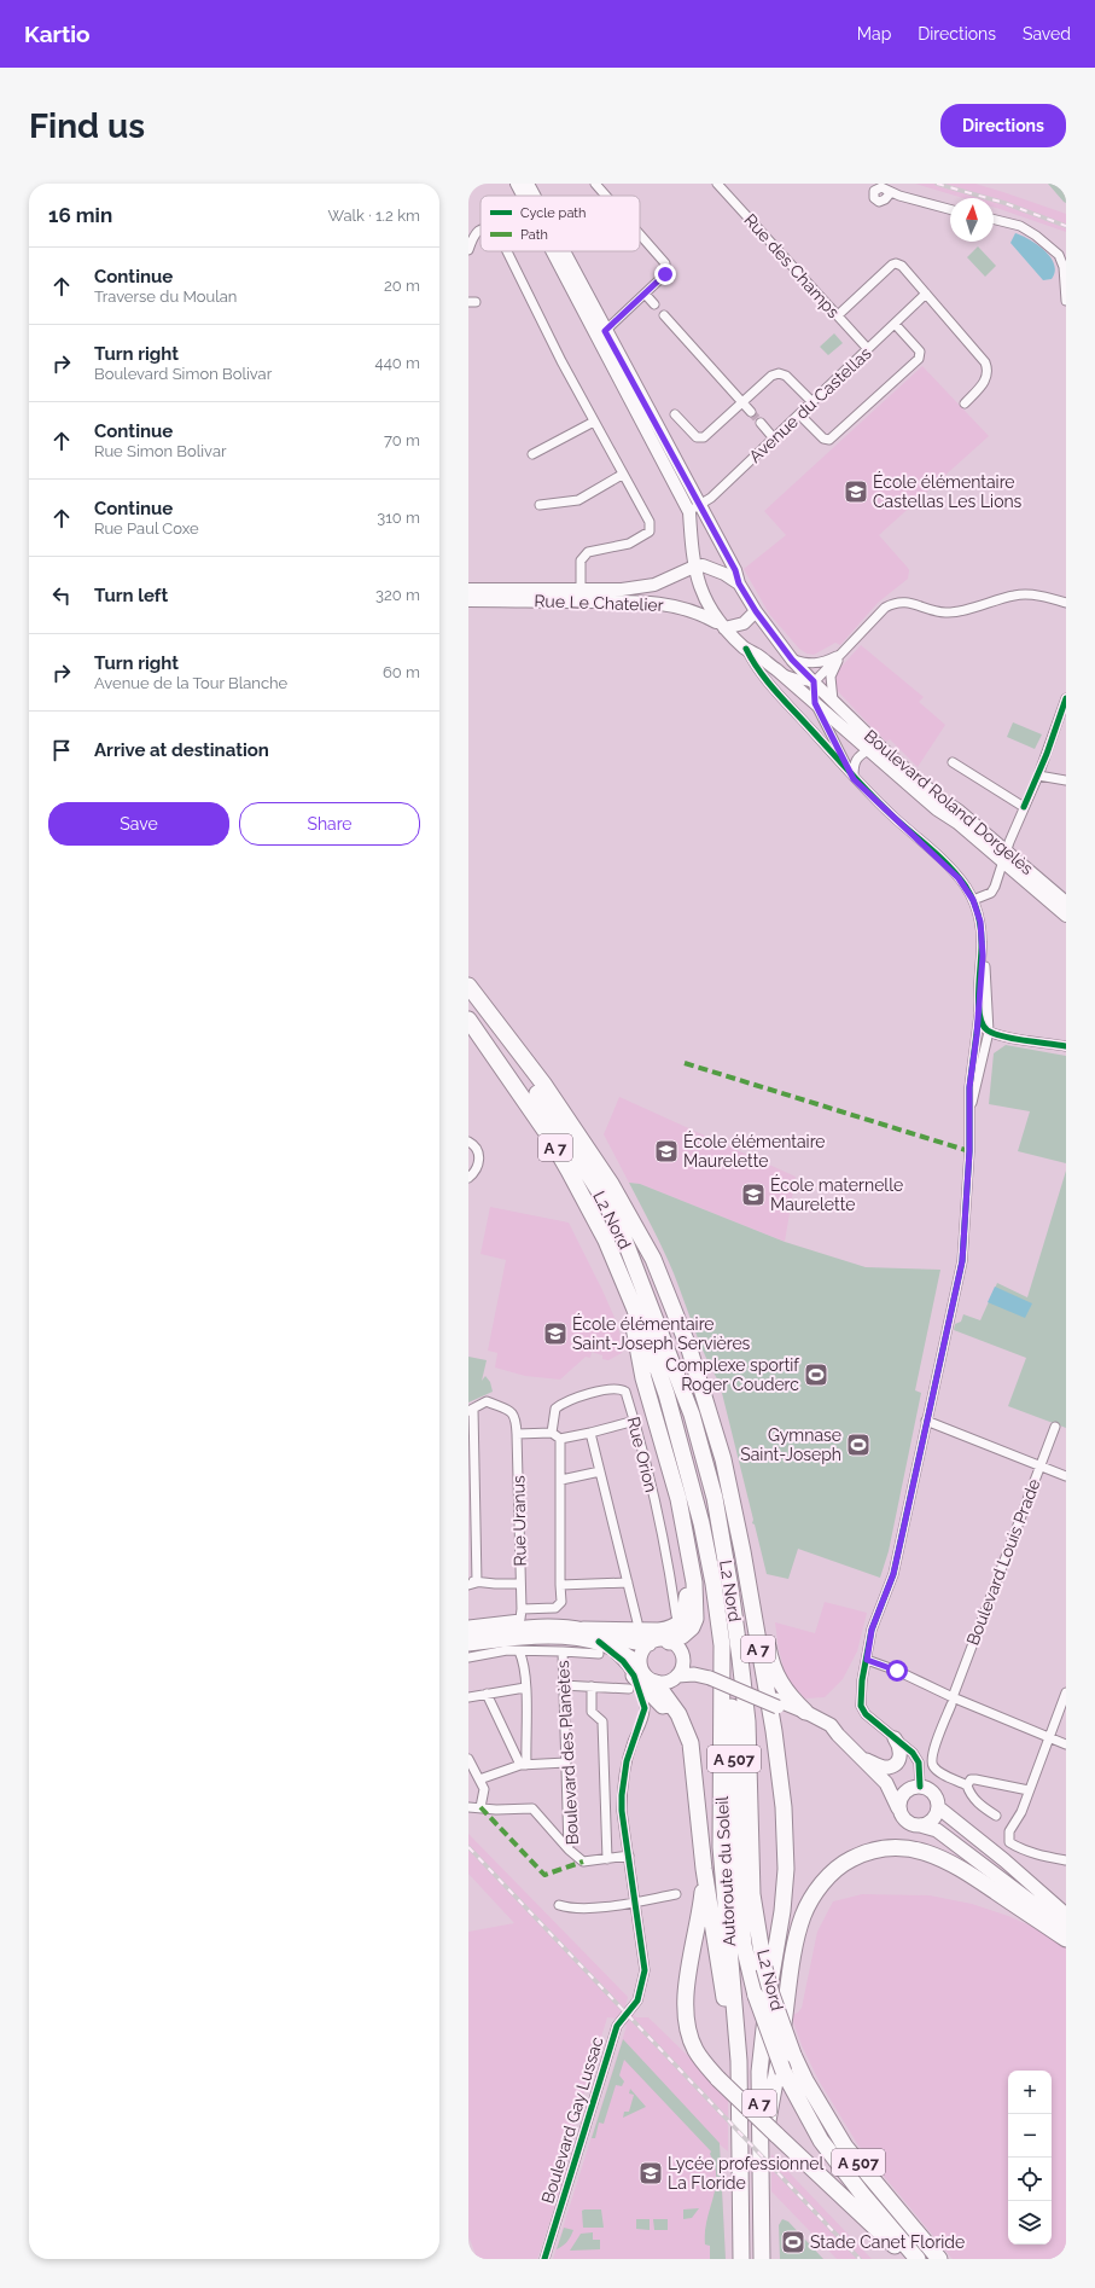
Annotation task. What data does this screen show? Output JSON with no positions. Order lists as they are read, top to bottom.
{
  "streets": {
    "highway": [
      "A 7",
      "L2 Nord",
      "A 507",
      "Autoroute du Soleil"
    ],
    "main road": ["Rue Le Chatelier", "Boulevard Roland Dorgelès"],
    "street": [
      "Rue des Champs",
      "Avenue du Castellas",
      "Rue Orion",
      "Rue Uranus",
      "Boulevard Louis Prade",
      "Boulevard des Planètes",
      "Boulevard Gay Lussac"
    ]
  },
  "crossings": [
    ["Rue des Champs", "Avenue du Castellas"],
    ["Avenue du Castellas", "Boulevard Roland Dorgelès"],
    ["Rue Le Chatelier", "Boulevard Roland Dorgelès"],
    ["A 7", "L2 Nord"],
    ["L2 Nord", "Autoroute du Soleil"],
    ["Boulevard des Planètes", "Boulevard Gay Lussac"]
  ],
  "places": {
    "school or university": [
      "École élémentaire Castellas Les Lions",
      "École élémentaire Maurelette",
      "École maternelle Maurelette",
      "École élémentaire Saint-Joseph Servières",
      "Lycée professionnel La Floride"
    ],
    "sports": ["Complexe sportif Roger Couderc", "Gymnase Saint-Joseph", "Stade Canet Floride"]
  },
  "legend": ["Cycle path", "Path"],
  "north": "top",
  "page": {
    "header": "Kartio",
    "nav": ["Map", "Directions", "Saved"],
    "buttons": [
      "Directions",
      ["Save", "Share"]
    ],
    "title": "Find us",
    "heading": ["16 min", "Walk · 1.2 km"],
    "list": [
      ["Continue", "Traverse du Moulan", "20 m"],
      ["Turn right", "Boulevard Simon Bolivar", "440 m"],
      ["Continue", "Rue Simon Bolivar", "70 m"],
      ["Continue", "Rue Paul Coxe", "310 m"],
      ["Turn left", "320 m"],
      ["Turn right", "Avenue de la Tour Blanche", "60 m"],
      "Arrive at destination"
    ],
    "map_buttons": ["+", "−"]
  }
}
